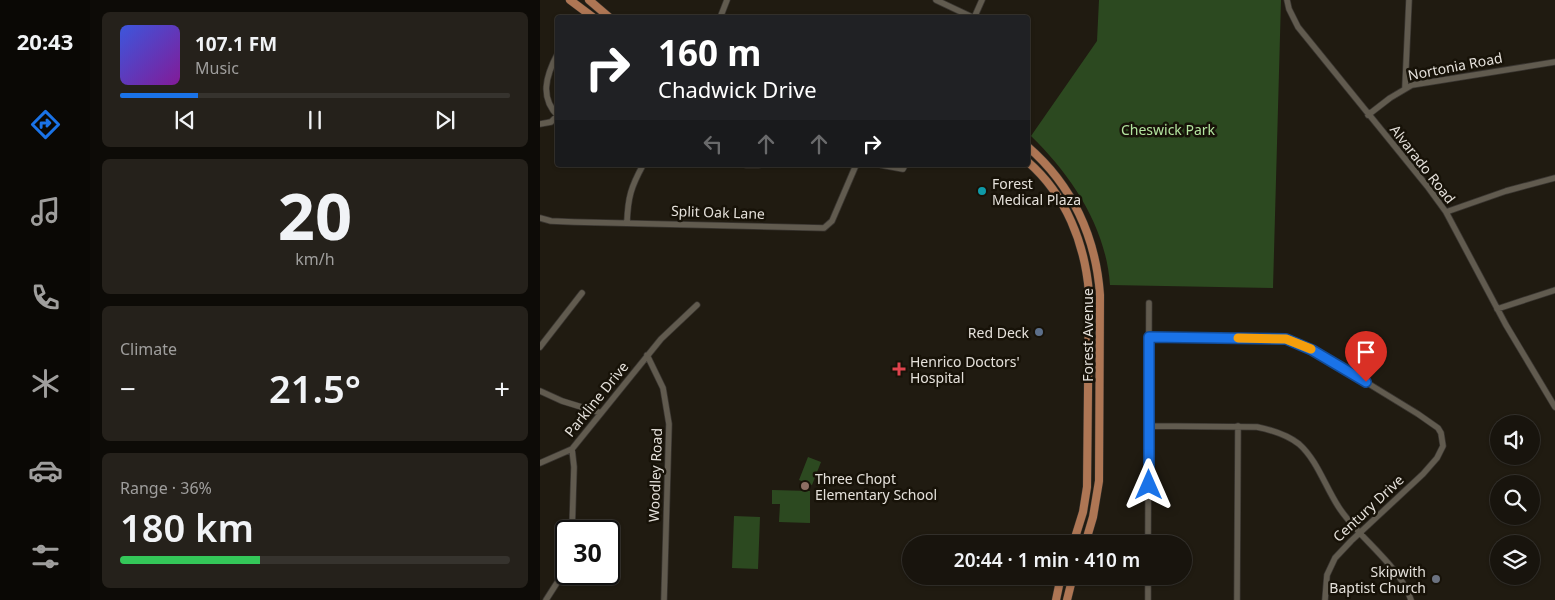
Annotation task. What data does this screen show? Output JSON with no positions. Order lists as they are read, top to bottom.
{
  "streets": {
    "main road": ["Forest Avenue"],
    "street": [
      "Nortonia Road",
      "Alvarado Road",
      "Split Oak Lane",
      "Parkline Drive",
      "Woodley Road",
      "Century Drive"
    ]
  },
  "crossings": [
    ["Nortonia Road", "Alvarado Road"],
    ["Parkline Drive", "Woodley Road"]
  ],
  "parks": ["Cheswick Park"],
  "places": {
    "other": [
      "Forest Medical Plaza",
      "Red Deck",
      "Three Chopt Elementary School",
      "Skipwith Baptist Church"
    ],
    "health": ["Henrico Doctors' Hospital"]
  },
  "page": {
    "tabs": "20:43",
    "turn": ["160 m", "Chadwick Drive"],
    "song": ["107.1 FM", "Music"],
    "tile": [
      ["20", "km/h"],
      "Climate",
      ["Range · 36%", "180 km"]
    ],
    "heat": ["−", "21.5°", "+"],
    "limit": "30",
    "trip": "20:44 · 1 min · 410 m"
  }
}
